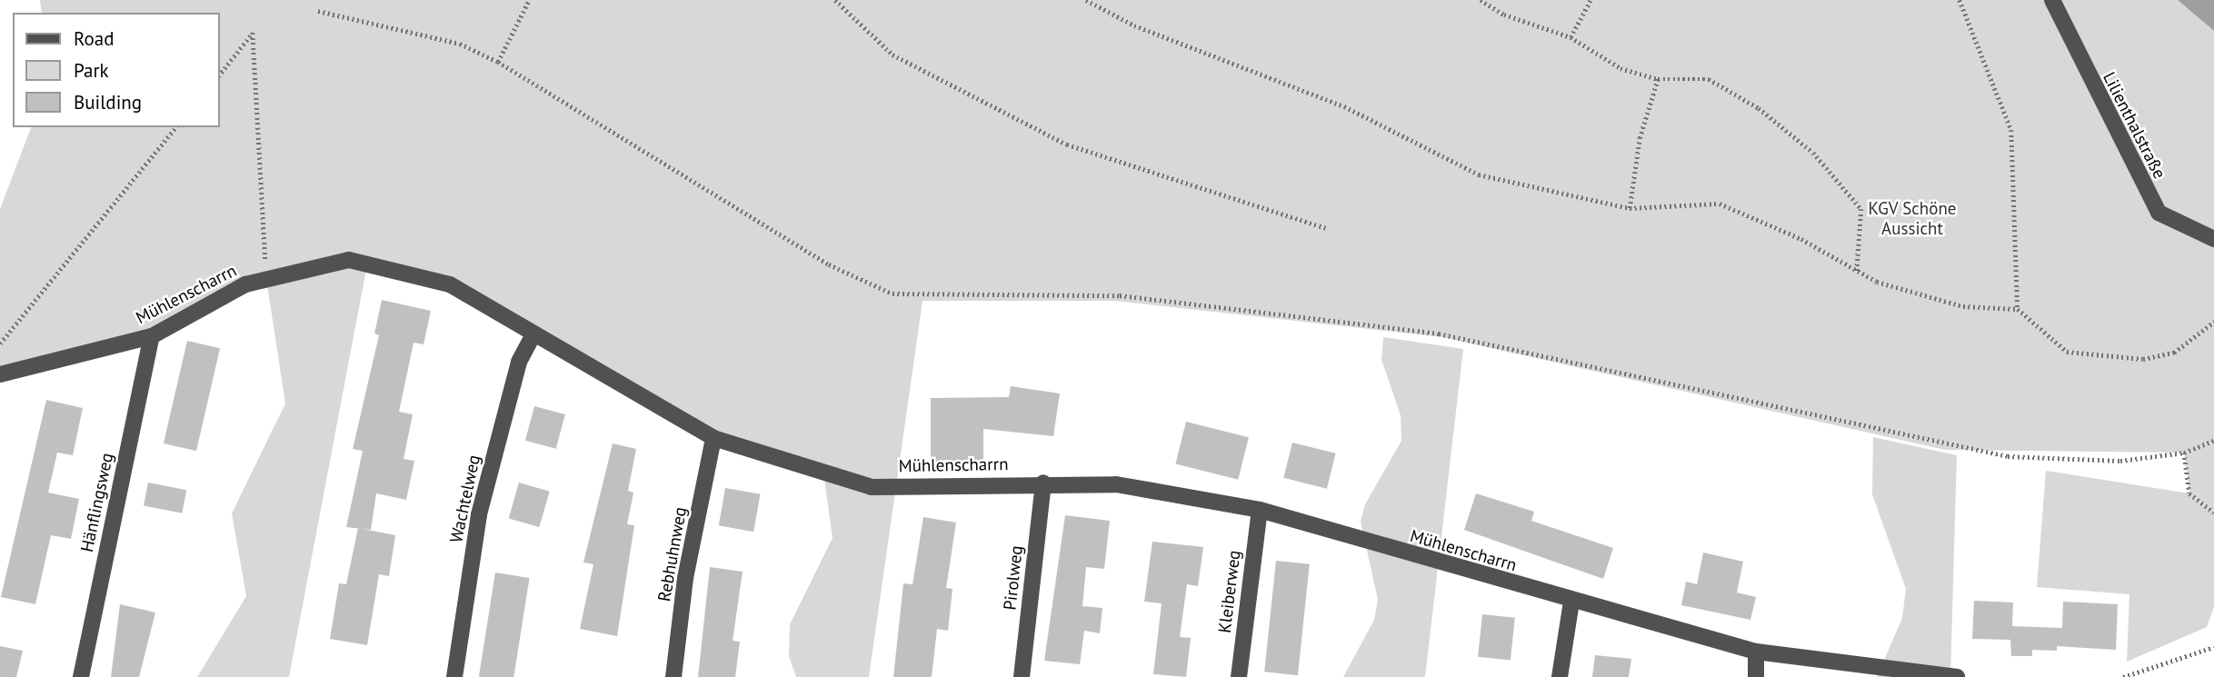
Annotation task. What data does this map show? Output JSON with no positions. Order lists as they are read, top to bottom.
{
  "streets": {
    "street": [
      "Lilienthalstraße",
      "Mühlenscharrn",
      "Wachtelweg",
      "Hänflingsweg",
      "Rebhuhnweg",
      "Pirolweg",
      "Kleiberweg"
    ]
  },
  "crossings": [
    ["Mühlenscharrn", "Wachtelweg"],
    ["Mühlenscharrn", "Hänflingsweg"],
    ["Mühlenscharrn", "Rebhuhnweg"],
    ["Mühlenscharrn", "Pirolweg"],
    ["Mühlenscharrn", "Kleiberweg"]
  ],
  "parks": ["KGV Schöne Aussicht"],
  "legend": ["Road", "Park", "Building"]
}
